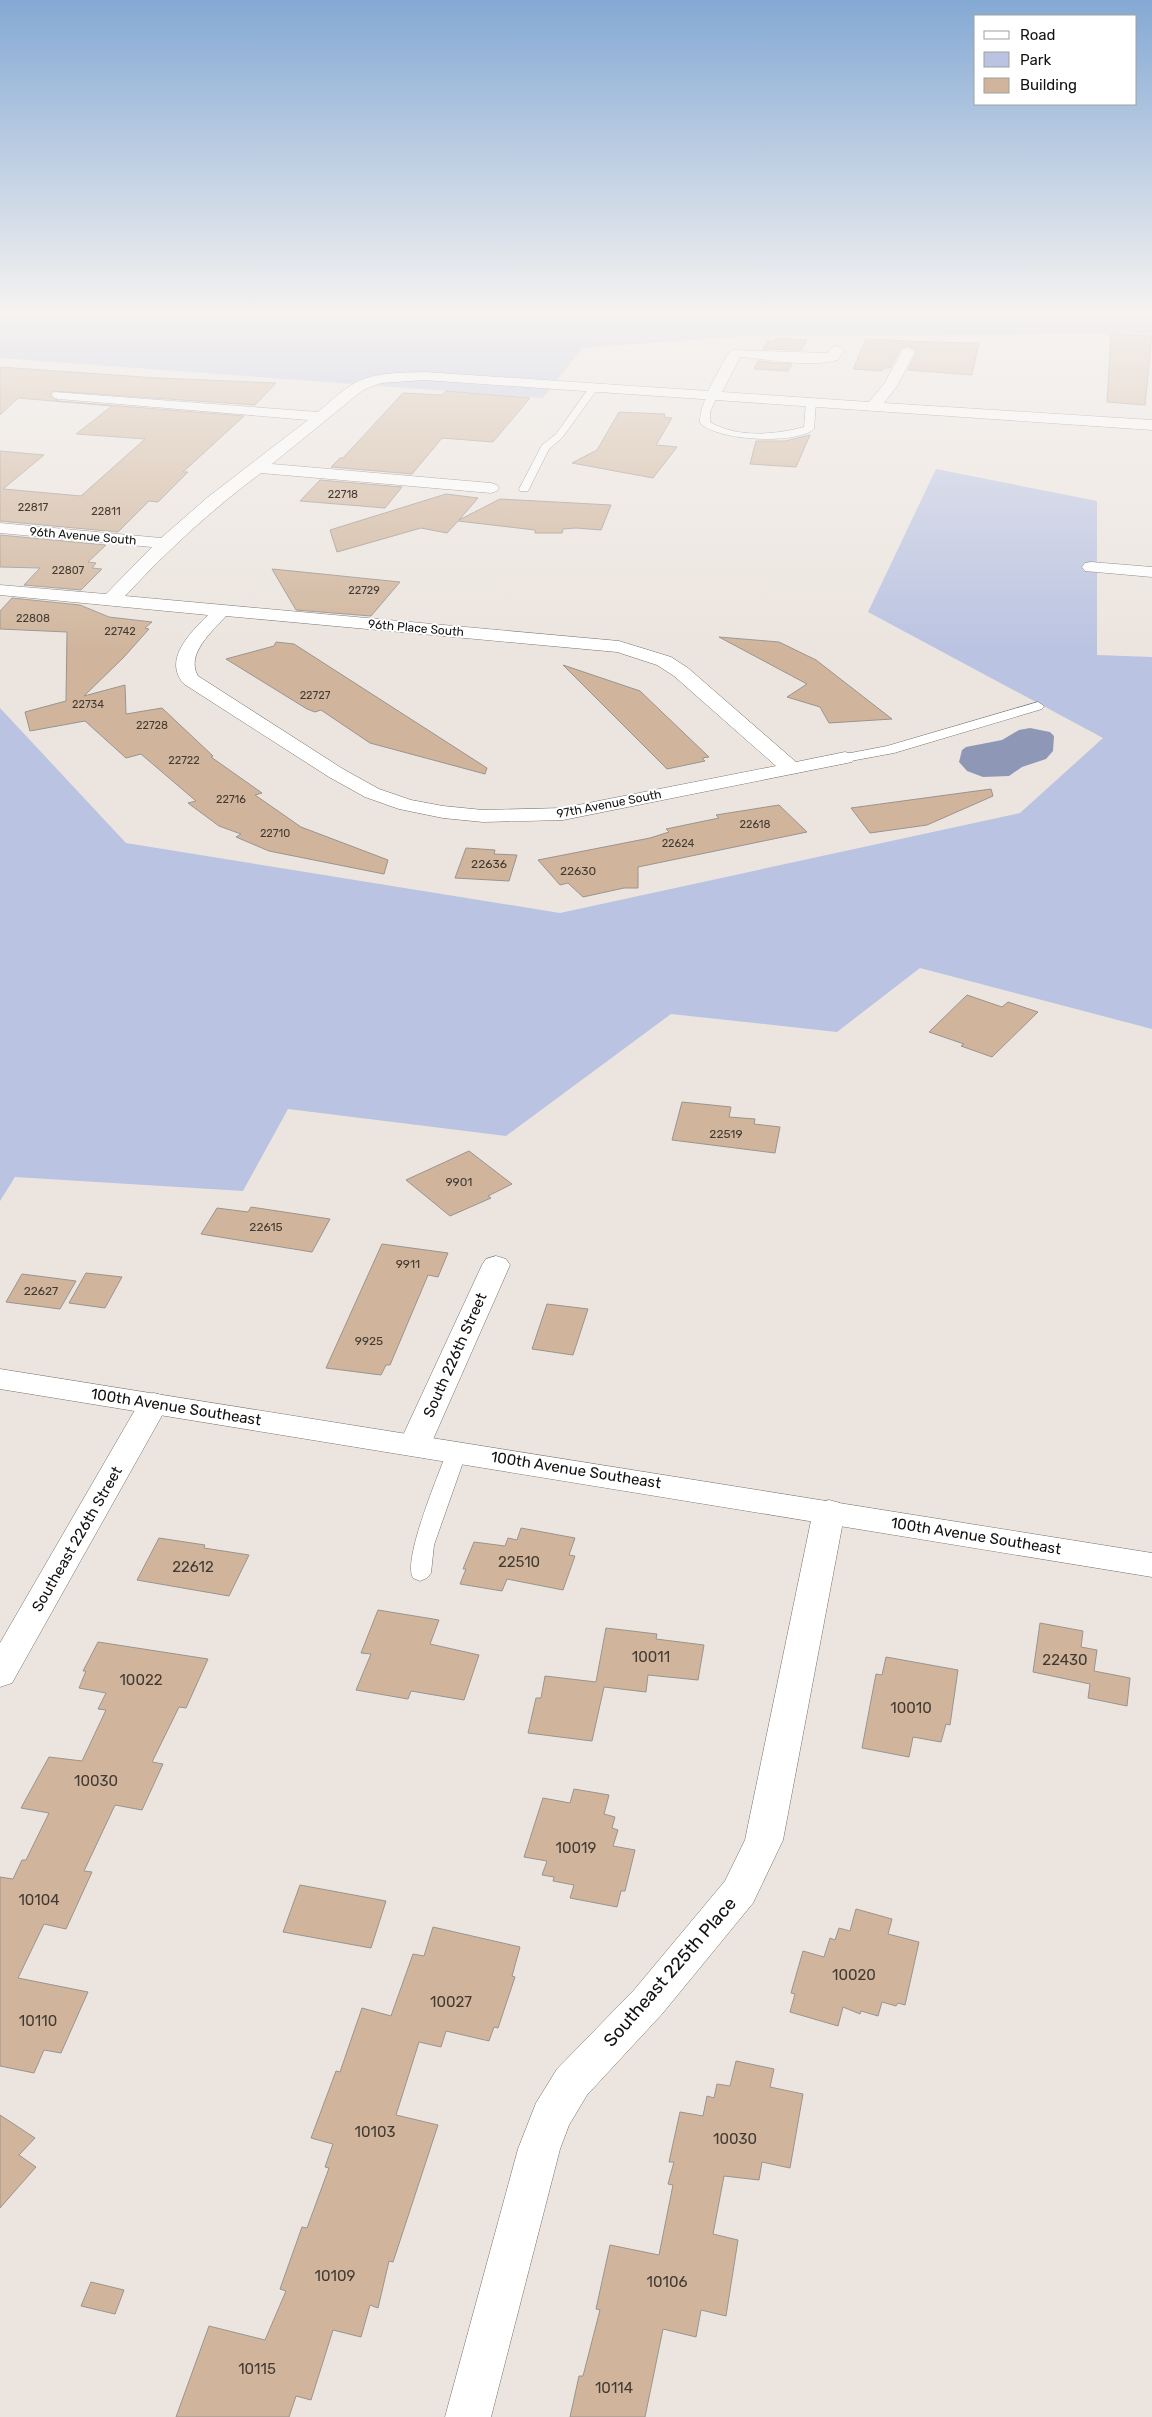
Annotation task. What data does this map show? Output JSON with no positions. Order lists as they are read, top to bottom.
{
  "streets": {
    "street": [
      "96th Avenue South",
      "96th Place South",
      "97th Avenue South",
      "South 226th Street",
      "100th Avenue Southeast",
      "Southeast 226th Street",
      "Southeast 225th Place"
    ]
  },
  "crossings": [
    ["96th Place South", "97th Avenue South"],
    ["South 226th Street", "100th Avenue Southeast"],
    ["100th Avenue Southeast", "Southeast 226th Street"],
    ["100th Avenue Southeast", "Southeast 225th Place"]
  ],
  "house_numbers": [
    "22718",
    "22817",
    "22811",
    "22807",
    "22729",
    "22808",
    "22742",
    "22727",
    "22734",
    "22728",
    "22722",
    "22716",
    "22618",
    "22710",
    "22624",
    "22636",
    "22630",
    "22519",
    "9901",
    "22615",
    "9911",
    "22627",
    "9925",
    "22510",
    "22612",
    "10011",
    "22430",
    "10022",
    "10010",
    "10030",
    "10019",
    "10104",
    "10020",
    "10027",
    "10110",
    "10103",
    "10030",
    "10109",
    "10106",
    "10115",
    "10114"
  ],
  "legend": ["Road", "Park", "Building"]
}
